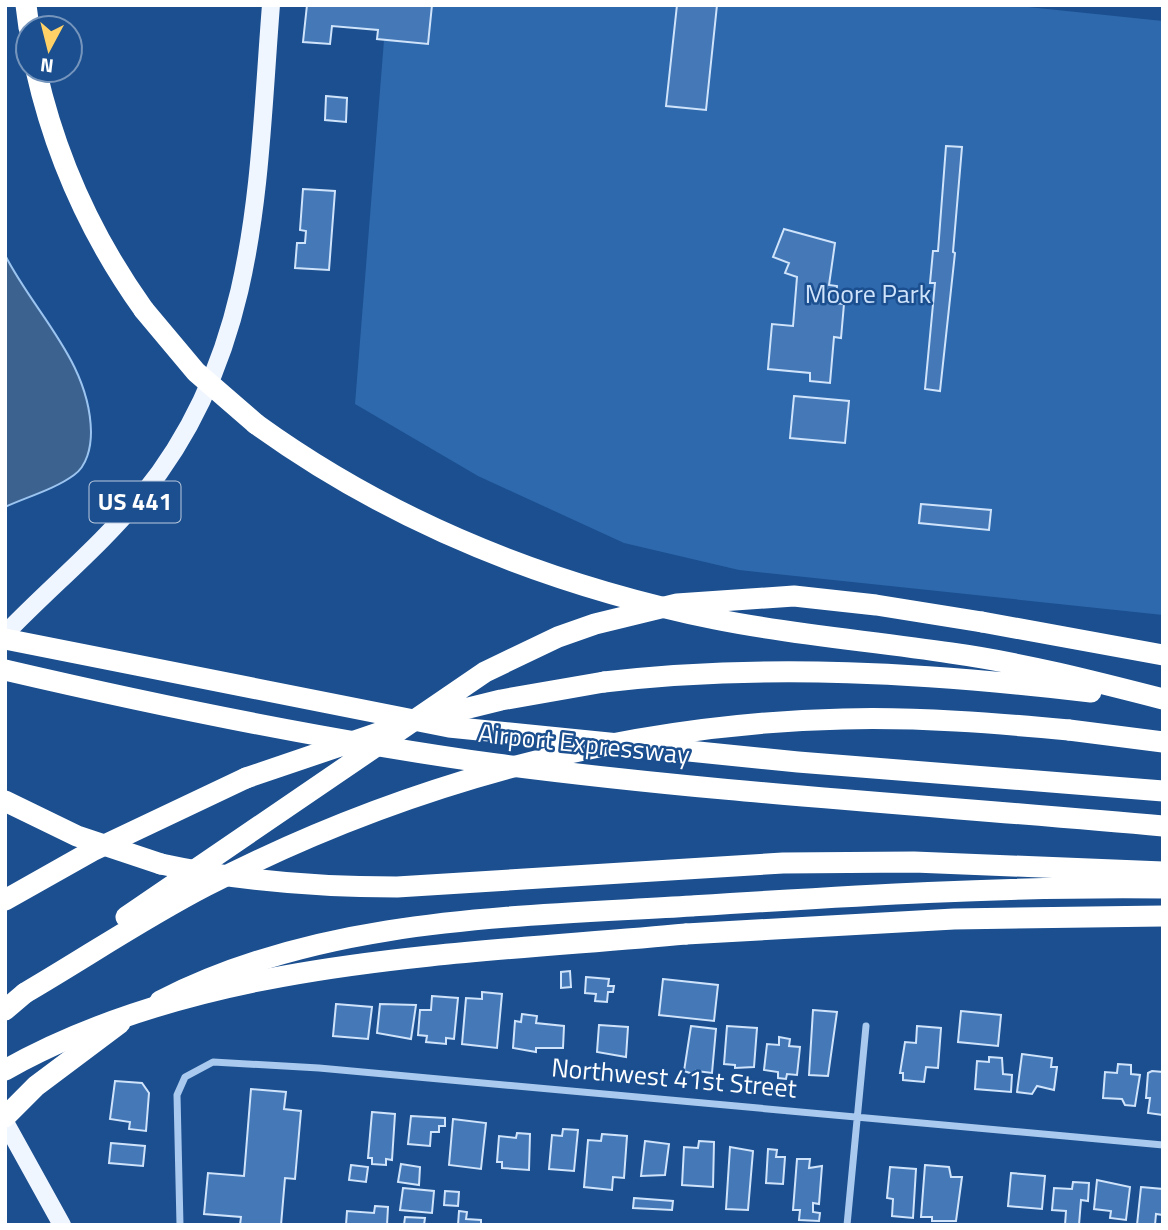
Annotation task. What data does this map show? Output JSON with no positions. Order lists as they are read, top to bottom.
{
  "streets": {
    "highway": ["Airport Expressway"],
    "main road": ["US 441"],
    "street": ["Northwest 41st Street"]
  },
  "crossings": [
    ["US 441", "Airport Expressway"]
  ],
  "parks": ["Moore Park"],
  "north": "bottom"
}
